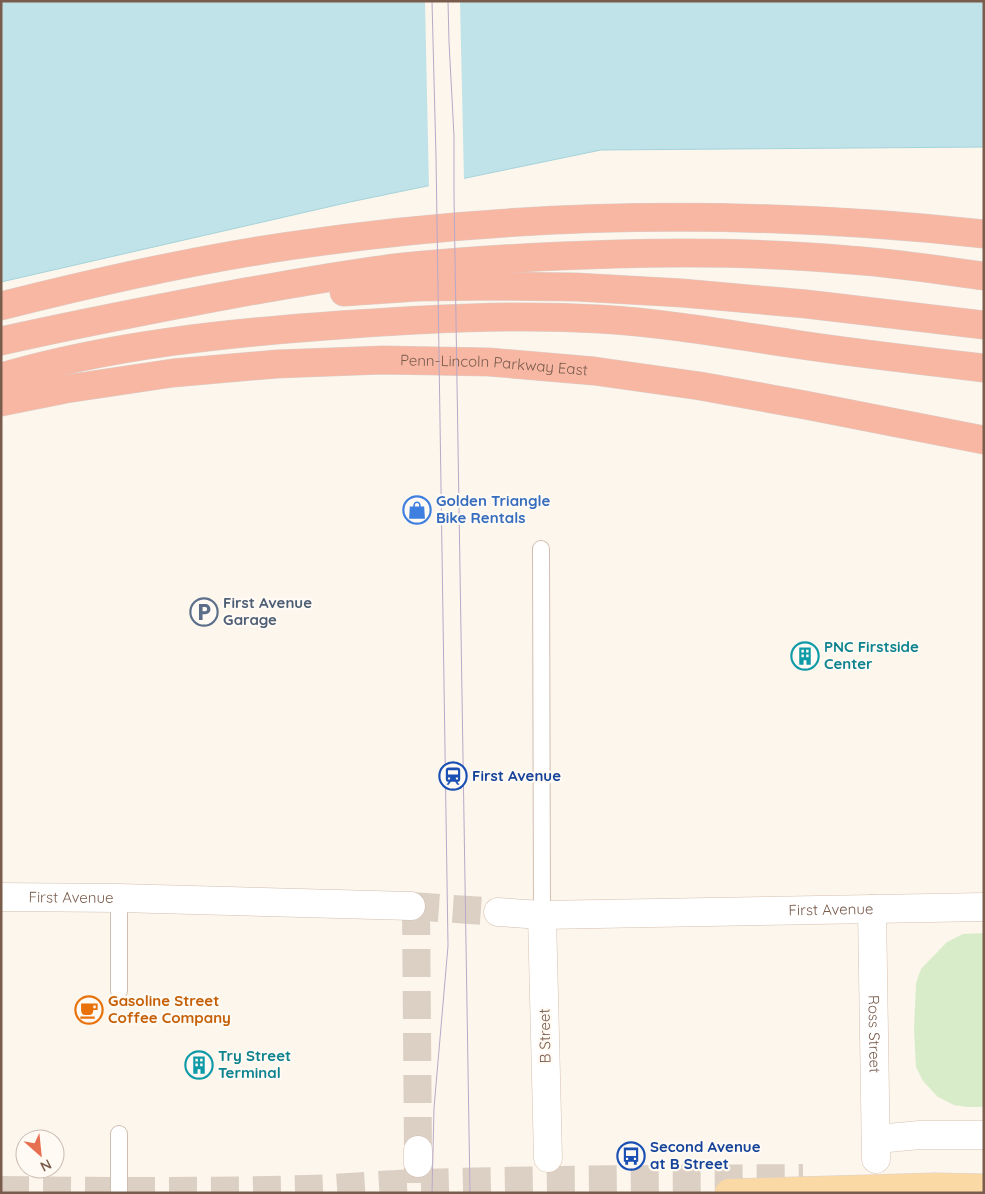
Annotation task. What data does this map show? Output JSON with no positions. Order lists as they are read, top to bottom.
{
  "streets": {
    "highway": ["Penn-Lincoln Parkway East"],
    "main road": ["First Avenue", "Ross Street", "B Street"]
  },
  "crossings": [
    ["First Avenue", "Ross Street"],
    ["First Avenue", "B Street"]
  ],
  "places": {
    "shop": ["Golden Triangle Bike Rentals"],
    "parking": ["First Avenue Garage"],
    "building": ["PNC Firstside Center", "Try Street Terminal"],
    "station": ["First Avenue"],
    "cafe": ["Gasoline Street Coffee Company"],
    "bus stop": ["Second Avenue at B Street"]
  },
  "north": "bottom right"
}
